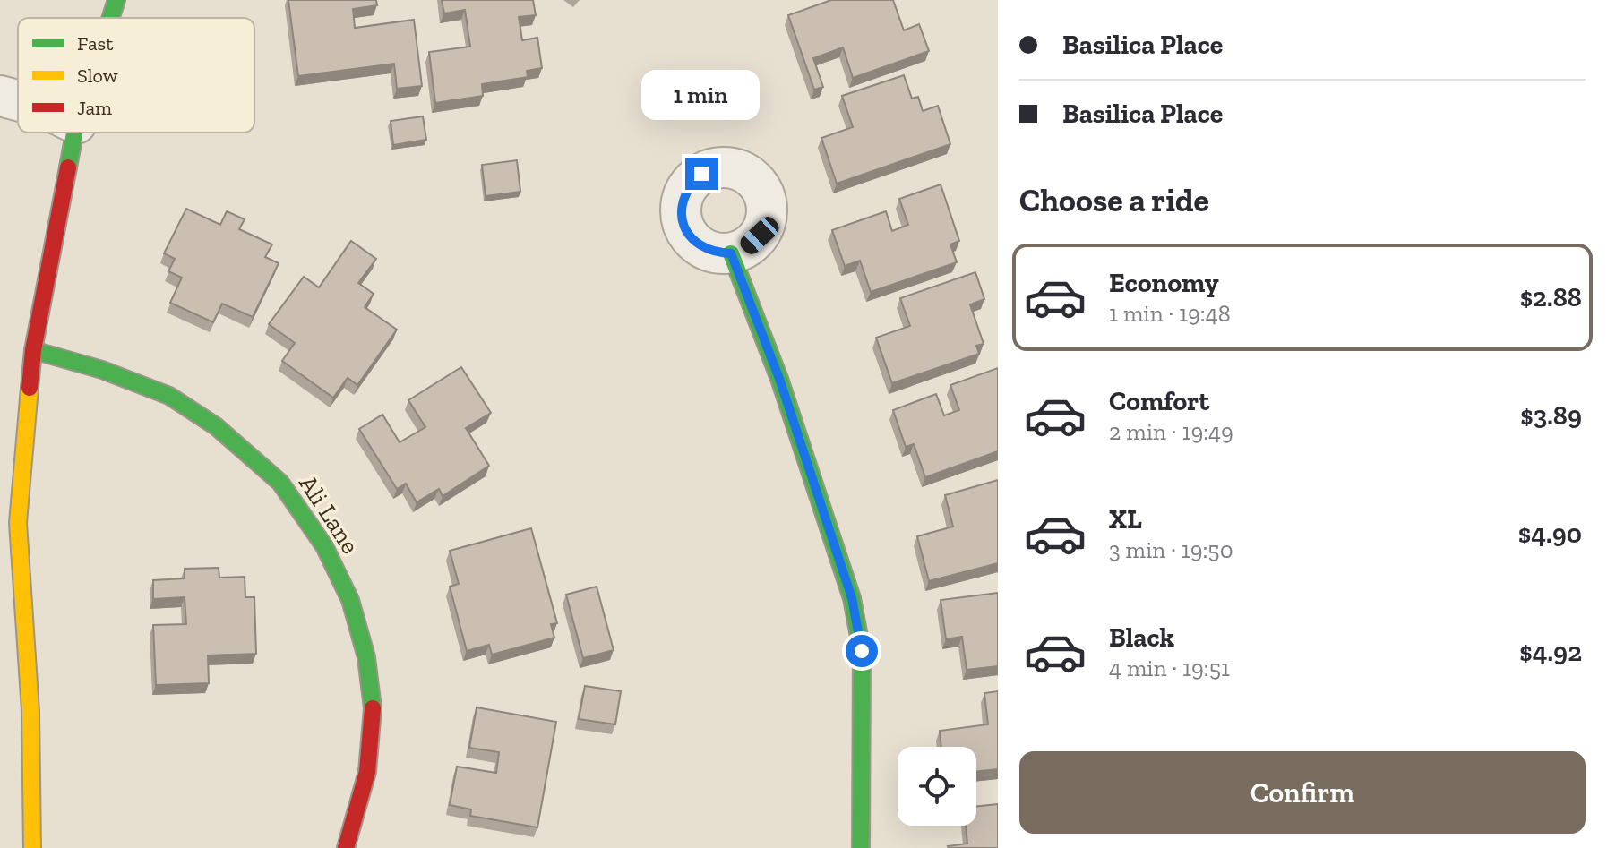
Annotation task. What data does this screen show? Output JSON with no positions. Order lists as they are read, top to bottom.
{
  "streets": {
    "street": ["Ali Lane"]
  },
  "legend": ["Fast", "Slow", "Jam"],
  "page": {
    "banner": ["Basilica Place", "Basilica Place"],
    "bubble": "1 min",
    "heading": "Choose a ride",
    "list": [
      {
        "name": "Economy",
        "note": "1 min · 19:48",
        "value": "$2.88"
      },
      {
        "name": "Comfort",
        "note": "2 min · 19:49",
        "value": "$3.89"
      },
      {
        "name": "XL",
        "note": "3 min · 19:50",
        "value": "$4.90"
      },
      {
        "name": "Black",
        "note": "4 min · 19:51",
        "value": "$4.92"
      }
    ],
    "buttons": "Confirm"
  }
}
